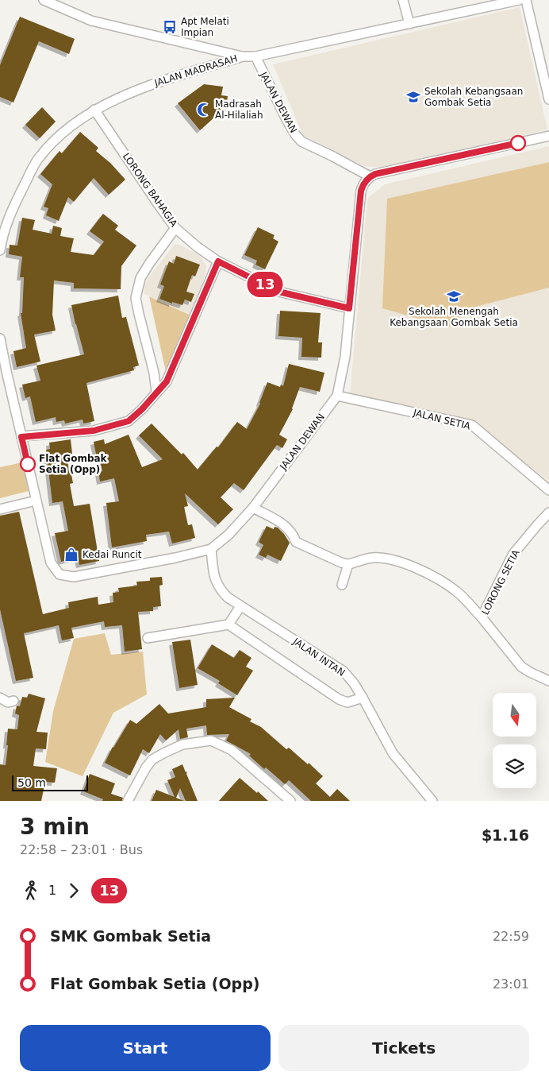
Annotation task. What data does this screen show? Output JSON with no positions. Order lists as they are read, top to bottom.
{
  "streets": {
    "street": [
      "JALAN MADRASAH",
      "JALAN DEWAN",
      "LORONG BAHAGIA",
      "JALAN SETIA",
      "LORONG SETIA",
      "JALAN INTAN"
    ]
  },
  "crossings": [
    ["JALAN MADRASAH", "JALAN DEWAN"],
    ["JALAN MADRASAH", "LORONG BAHAGIA"],
    ["JALAN DEWAN", "LORONG BAHAGIA"],
    ["JALAN DEWAN", "JALAN SETIA"],
    ["JALAN DEWAN", "JALAN INTAN"]
  ],
  "places": {
    "bus stop": ["Apt Melati Impian"],
    "school or university": ["Sekolah Kebangsaan Gombak Setia", "Sekolah Menengah Kebangsaan Gombak Setia"],
    "mosque": ["Madrasah Al-Hilaliah"],
    "other": ["Flat Gombak Setia (Opp)"],
    "shop": ["Kedai Runcit"]
  },
  "lines": ["bus line 13"],
  "scale_bar": "50 m",
  "north": "bottom",
  "page": {
    "on_map": "13",
    "scale": "50 m",
    "heading": ["3 min", "22:58 – 23:01 · Bus", "$1.16"],
    "legs": ["1", "13"],
    "list": [
      {
        "name": "SMK Gombak Setia",
        "value": "22:59"
      },
      {
        "name": "Flat Gombak Setia (Opp)",
        "value": "23:01"
      }
    ],
    "buttons": ["Start", "Tickets"]
  }
}
